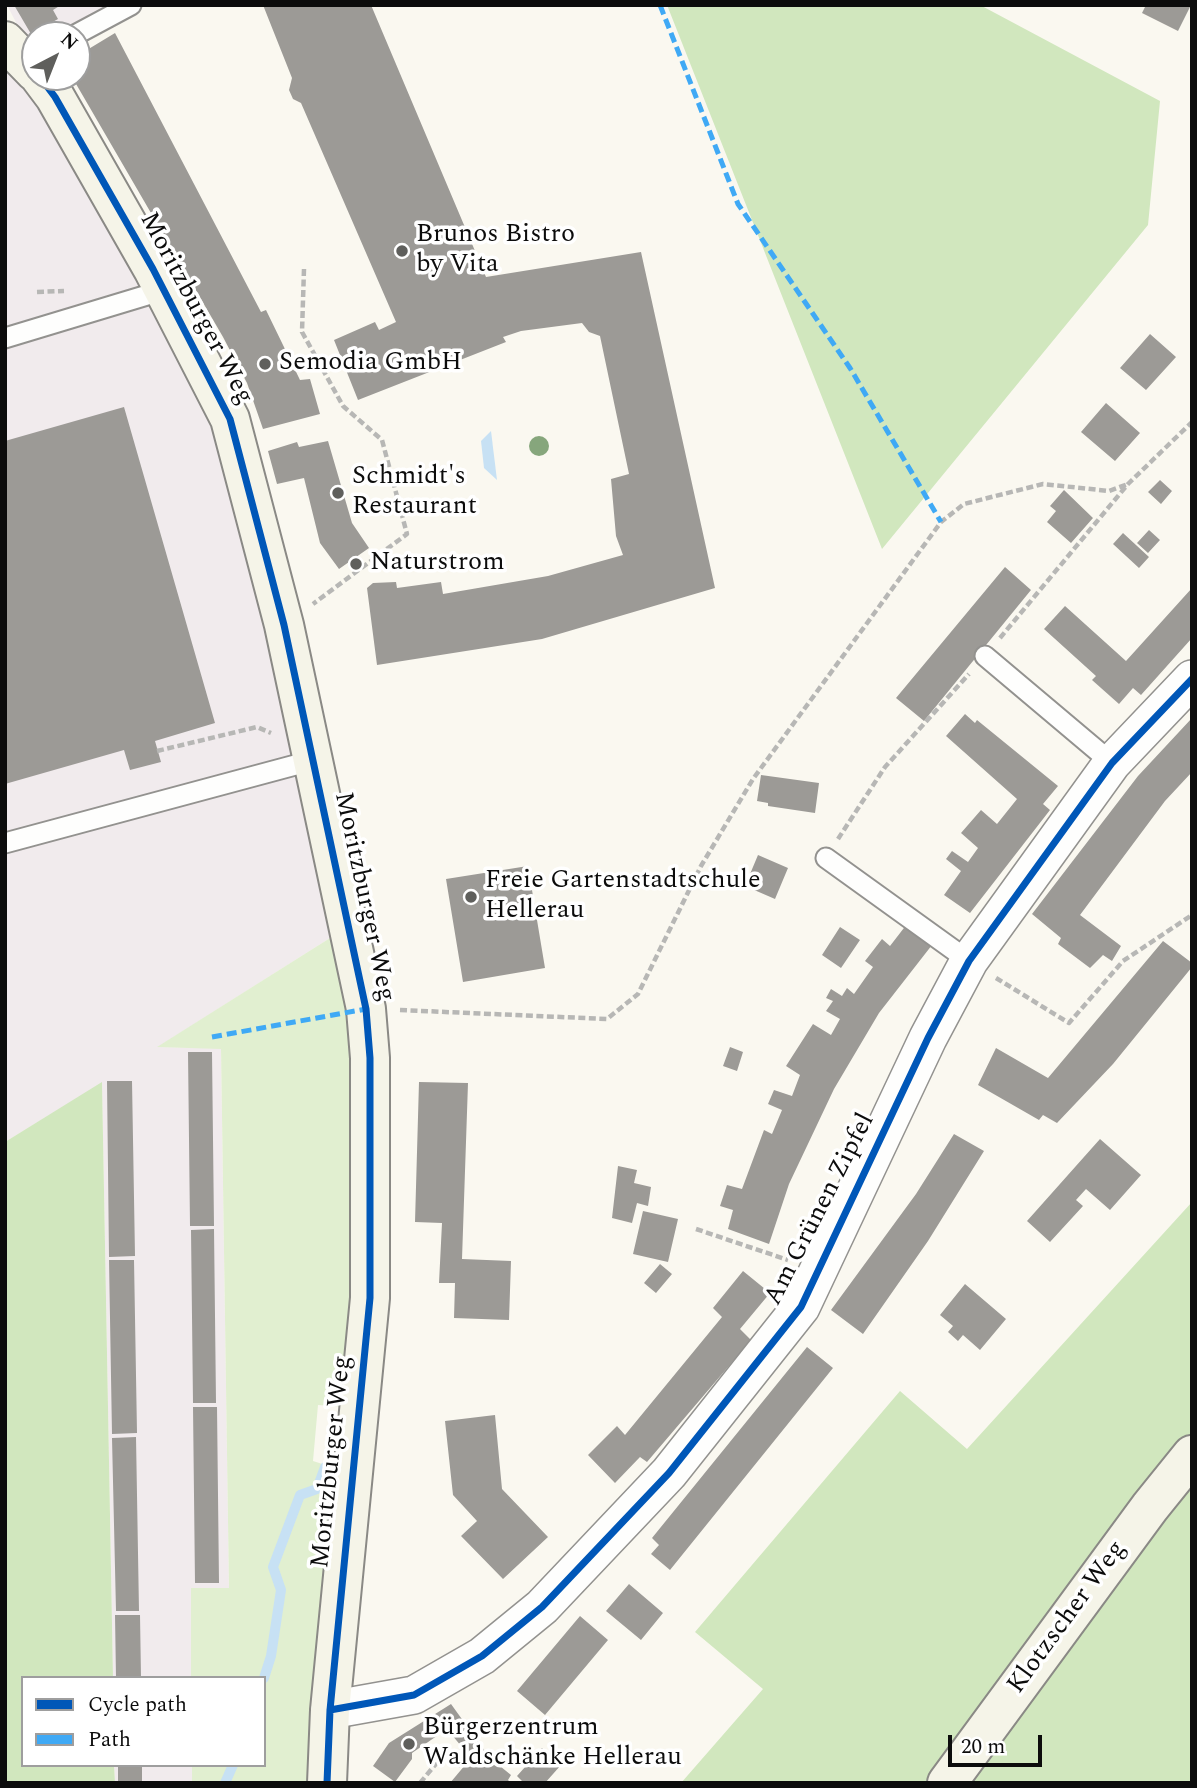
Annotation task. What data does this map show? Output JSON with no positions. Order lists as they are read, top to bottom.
{
  "streets": {
    "street": ["Moritzburger Weg", "Am Grünen Zipfel", "Klotzscher Weg"]
  },
  "crossings": [
    ["Moritzburger Weg", "Am Grünen Zipfel"]
  ],
  "places": [
    "Brunos Bistro by Vita",
    "Semodia GmbH",
    "Schmidt's Restaurant",
    "Naturstrom",
    "Freie Gartenstadtschule Hellerau",
    "Bürgerzentrum Waldschänke Hellerau"
  ],
  "legend": ["Cycle path", "Path"],
  "scale_bar": "20 m",
  "north": "top right"
}
